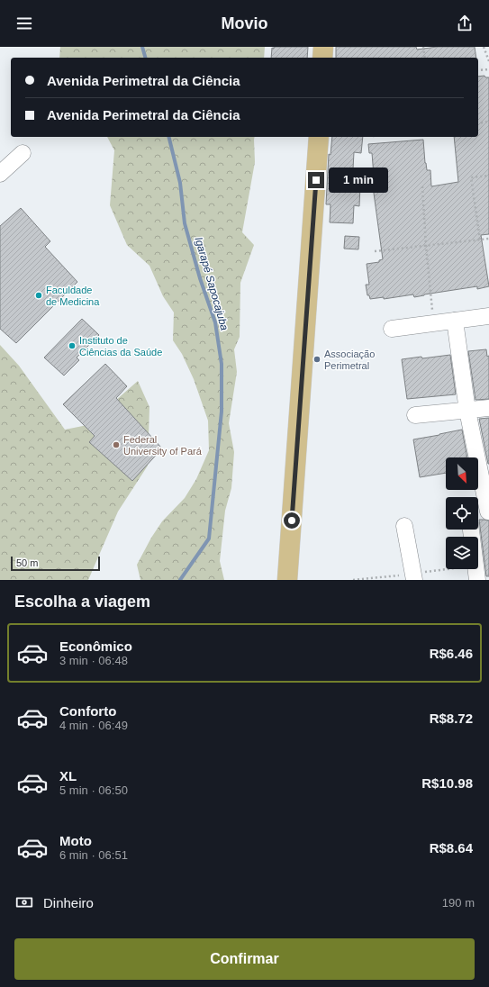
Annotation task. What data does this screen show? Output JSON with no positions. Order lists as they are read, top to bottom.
{
  "water": ["Igarapé Sapocajuba"],
  "places": [
    "Faculdade de Medicina",
    "Instituto de Ciências da Saúde",
    "Associação Perimetral",
    "Federal University of Pará"
  ],
  "scale_bar": "50 m",
  "north": "bottom right",
  "page": {
    "header": "Movio",
    "banner": ["Avenida Perimetral da Ciência", "Avenida Perimetral da Ciência"],
    "bubble": "1 min",
    "scale": "50 m",
    "heading": "Escolha a viagem",
    "list": [
      {
        "name": "Econômico",
        "note": "3 min · 06:48",
        "value": "R$6.46"
      },
      {
        "name": "Conforto",
        "note": "4 min · 06:49",
        "value": "R$8.72"
      },
      {
        "name": "XL",
        "note": "5 min · 06:50",
        "value": "R$10.98"
      },
      {
        "name": "Moto",
        "note": "6 min · 06:51",
        "value": "R$8.64"
      }
    ],
    "pay": ["Dinheiro", "190 m"],
    "buttons": "Confirmar"
  }
}
